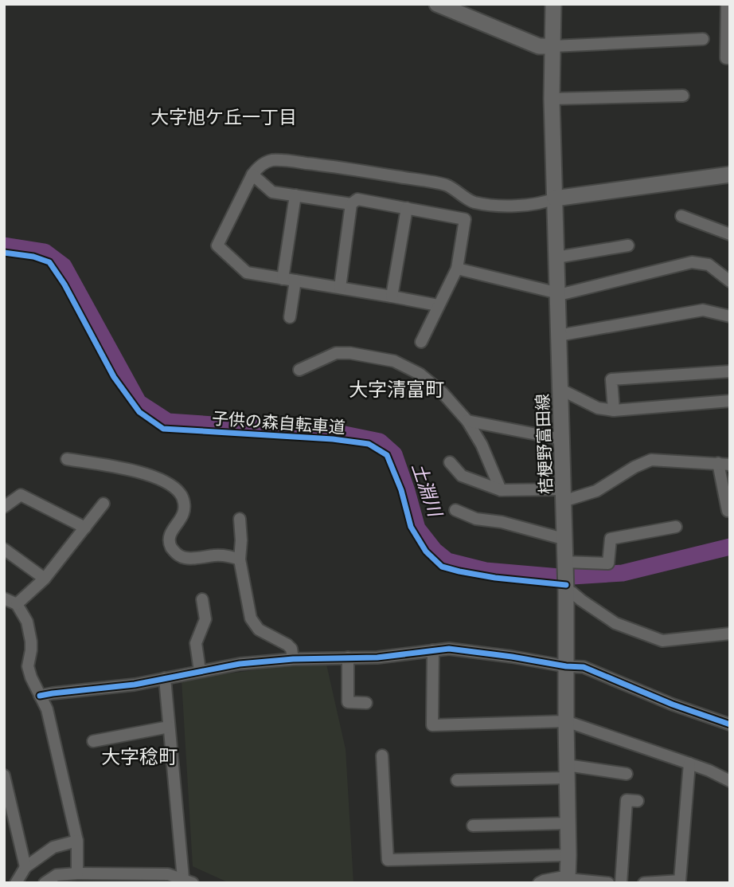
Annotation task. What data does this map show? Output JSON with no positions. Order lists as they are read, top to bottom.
{
  "streets": {
    "main road": ["桔梗野富田線"],
    "cycle path": ["子供の森自転車道"]
  },
  "districts": ["大字旭ケ丘一丁目", "大字清富町", "大字稔町"],
  "water": ["土淵川"]
}
